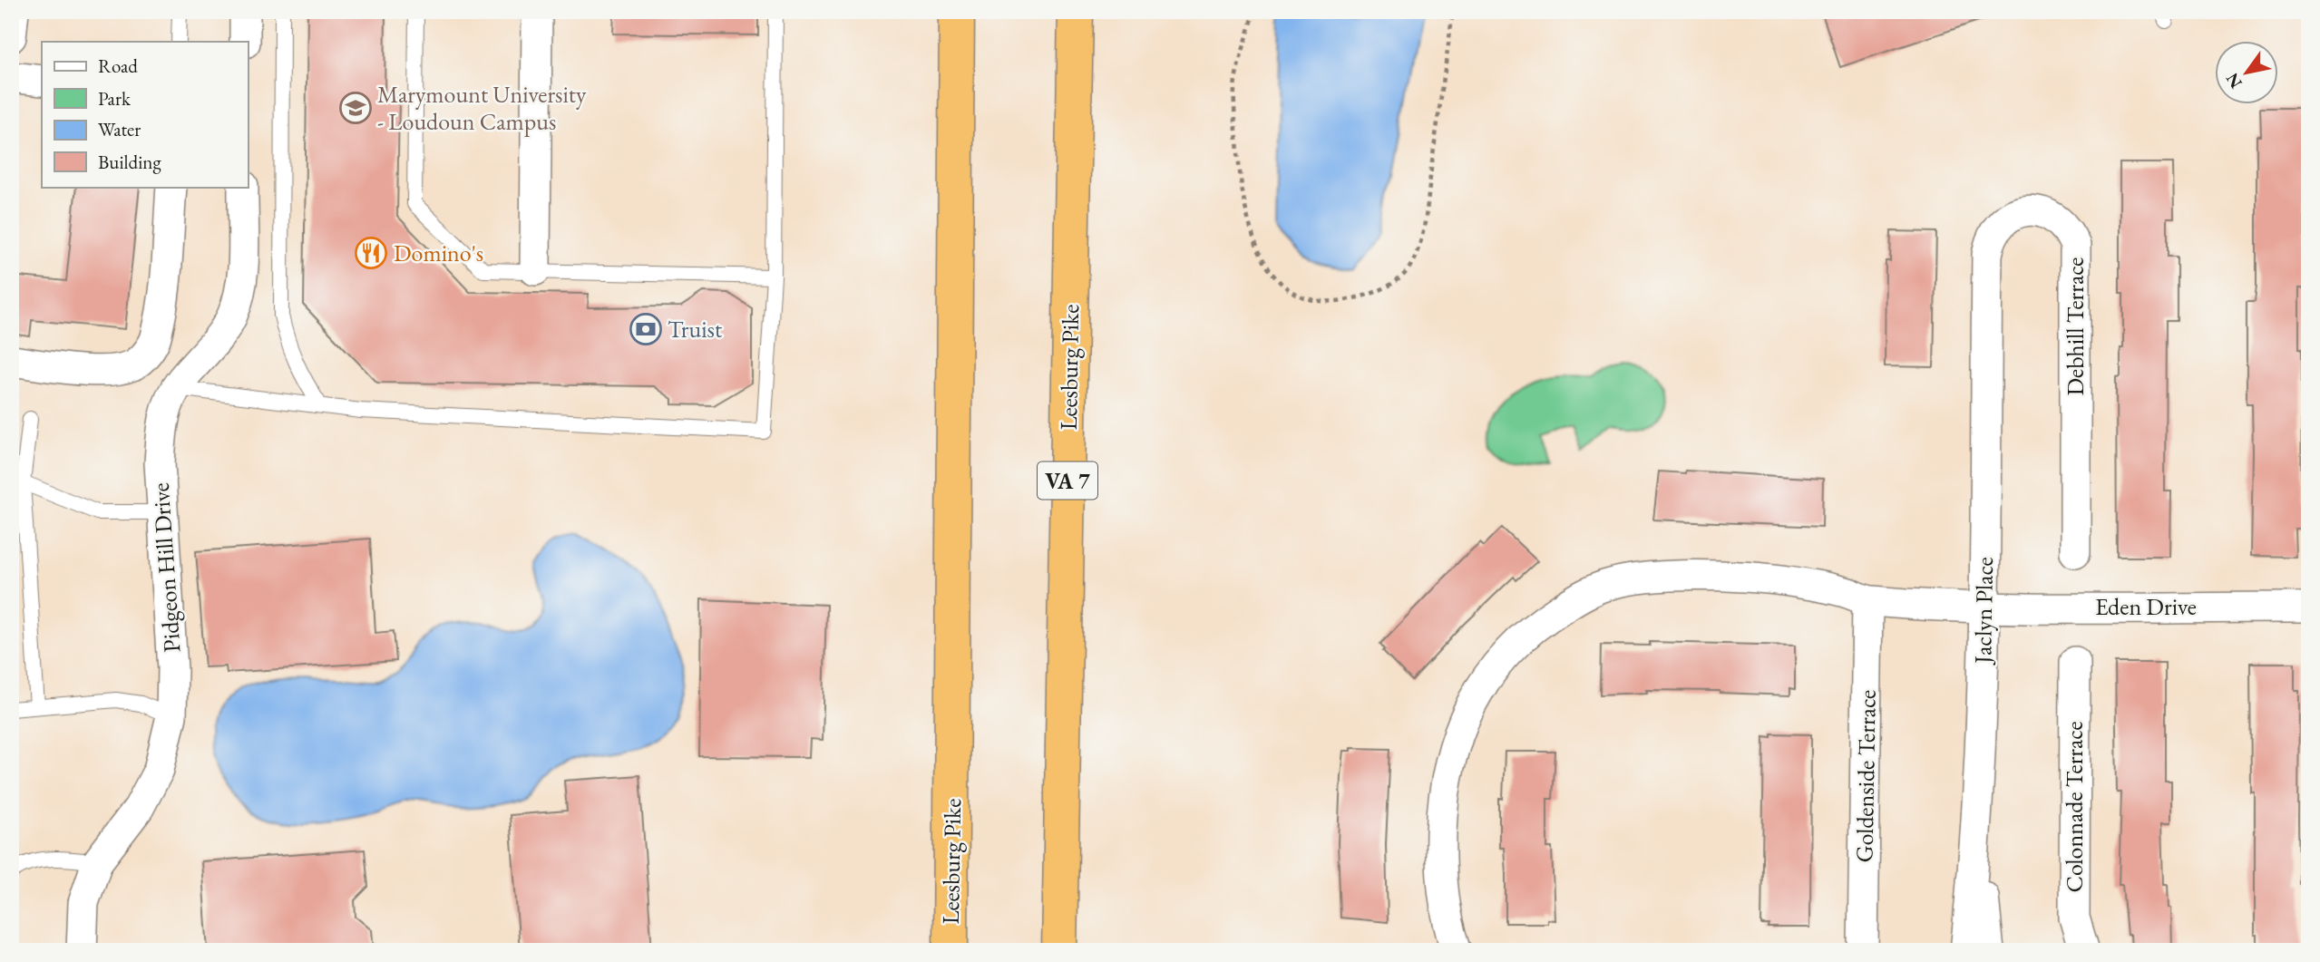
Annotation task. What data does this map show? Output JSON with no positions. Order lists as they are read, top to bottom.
{
  "streets": {
    "highway": ["Leesburg Pike", "VA 7"],
    "street": [
      "Debhill Terrace",
      "Pidgeon Hill Drive",
      "Eden Drive",
      "Jaclyn Place",
      "Goldenside Terrace",
      "Colonnade Terrace"
    ]
  },
  "crossings": [
    ["Debhill Terrace", "Jaclyn Place"],
    ["Eden Drive", "Jaclyn Place"],
    ["Eden Drive", "Goldenside Terrace"]
  ],
  "places": {
    "school or university": ["Marymount University - Loudoun Campus"],
    "restaurant": ["Domino's"],
    "bank": ["Truist"]
  },
  "legend": [
    "Road",
    "Park",
    "Water",
    "Building"
  ],
  "north": "bottom left"
}
